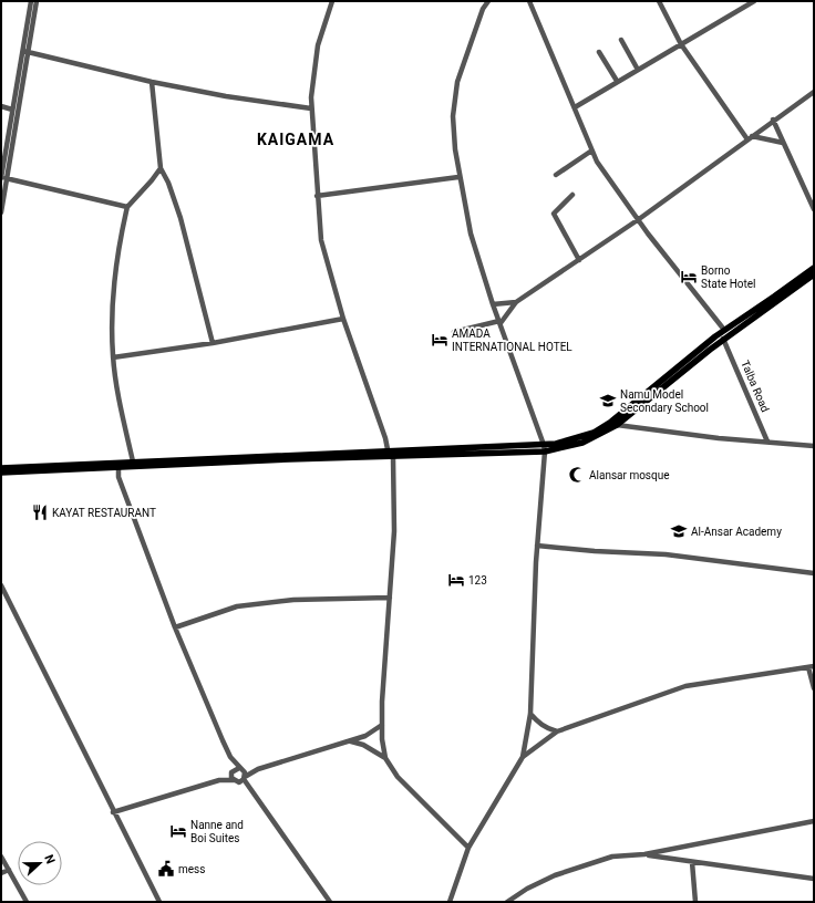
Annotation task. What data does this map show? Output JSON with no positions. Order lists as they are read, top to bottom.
{
  "streets": {
    "street": ["Talba Road"]
  },
  "districts": ["KAIGAMA"],
  "places": {
    "hotel": [
      "Borno State Hotel",
      "AMADA INTERNATIONAL HOTEL",
      "123",
      "Nanne and Boi Suites"
    ],
    "school or university": ["Namu Model Secondary School", "Al-Ansar Academy"],
    "mosque": ["Alansar mosque"],
    "restaurant": ["KAYAT RESTAURANT"],
    "public building": ["mess"]
  },
  "north": "right"
}
